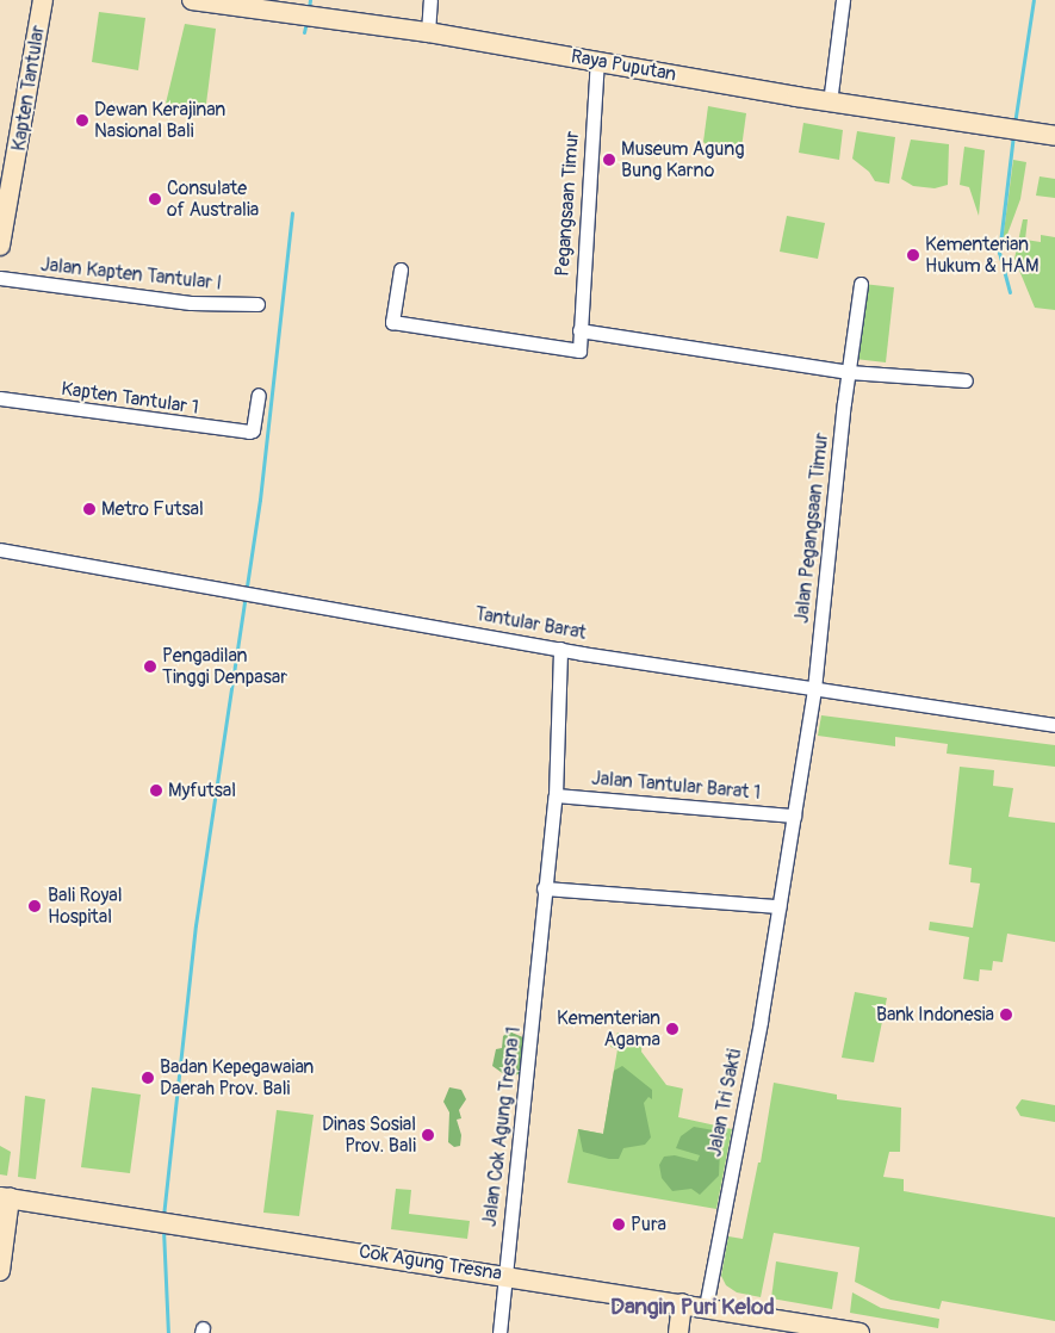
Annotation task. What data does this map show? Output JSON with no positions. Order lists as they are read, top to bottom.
{
  "streets": {
    "main road": ["Raya Puputan", "Kapten Tantular", "Cok Agung Tresna"],
    "street": [
      "Pegangsaan Timur",
      "Jalan Kapten Tantular I",
      "Kapten Tantular 1",
      "Jalan Pegangsaan Timur",
      "Tantular Barat",
      "Jalan Tantular Barat 1",
      "Jalan Tri Sakti",
      "Jalan Cok Agung Tresna 1"
    ]
  },
  "crossings": [
    ["Raya Puputan", "Pegangsaan Timur"],
    ["Jalan Pegangsaan Timur", "Tantular Barat"],
    ["Tantular Barat", "Jalan Cok Agung Tresna 1"],
    ["Jalan Tantular Barat 1", "Jalan Cok Agung Tresna 1"],
    ["Jalan Tri Sakti", "Cok Agung Tresna"],
    ["Jalan Cok Agung Tresna 1", "Cok Agung Tresna"]
  ],
  "districts": ["Dangin Puri Kelod"],
  "places": [
    "Dewan Kerajinan Nasional Bali",
    "Museum Agung Bung Karno",
    "Consulate of Australia",
    "Kementerian Hukum & HAM",
    "Metro Futsal",
    "Pengadilan Tinggi Denpasar",
    "Myfutsal",
    "Bali Royal Hospital",
    "Bank Indonesia",
    "Kementerian Agama",
    "Badan Kepegawaian Daerah Prov. Bali",
    "Dinas Sosial Prov. Bali",
    "Pura"
  ]
}
